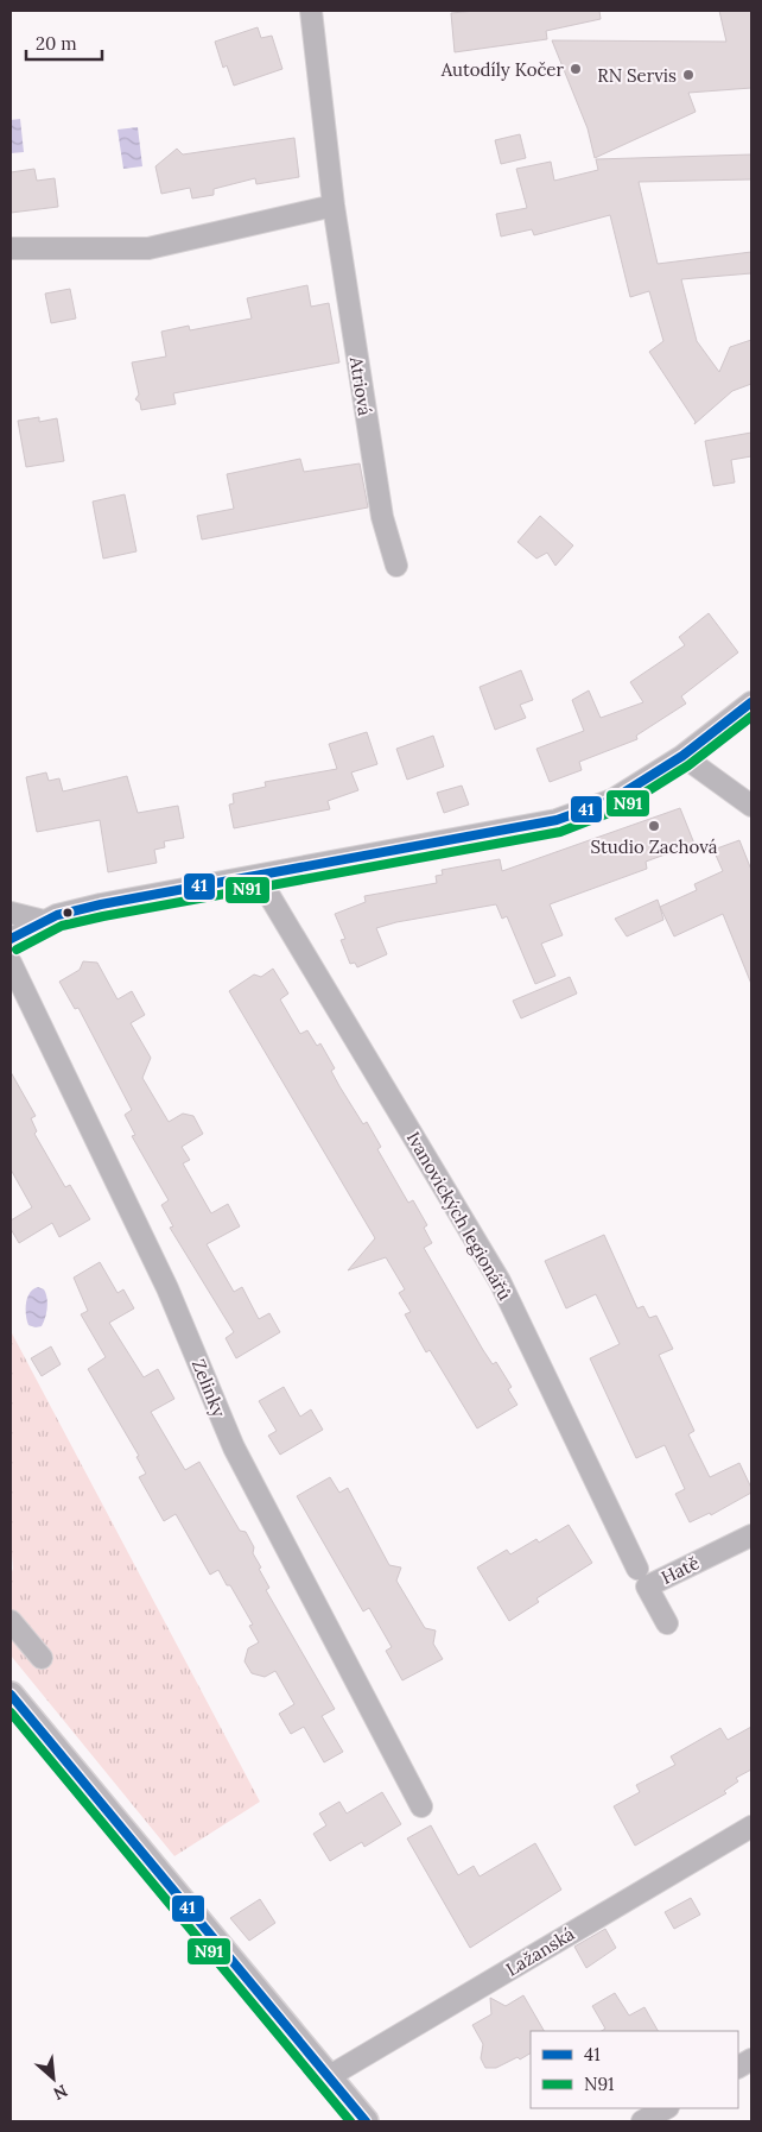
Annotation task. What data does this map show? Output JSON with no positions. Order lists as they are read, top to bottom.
{
  "streets": {
    "street": [
      "Atriová",
      "Ivanovických legionářů",
      "Zelinky",
      "Hatě",
      "Lažanská"
    ]
  },
  "places": ["Autodíly Kočer", "RN Servis", "Studio Zachová"],
  "lines": ["transit line 41", "transit line N91"],
  "legend": ["41", "N91"],
  "scale_bar": "20 m",
  "north": "bottom right"
}
